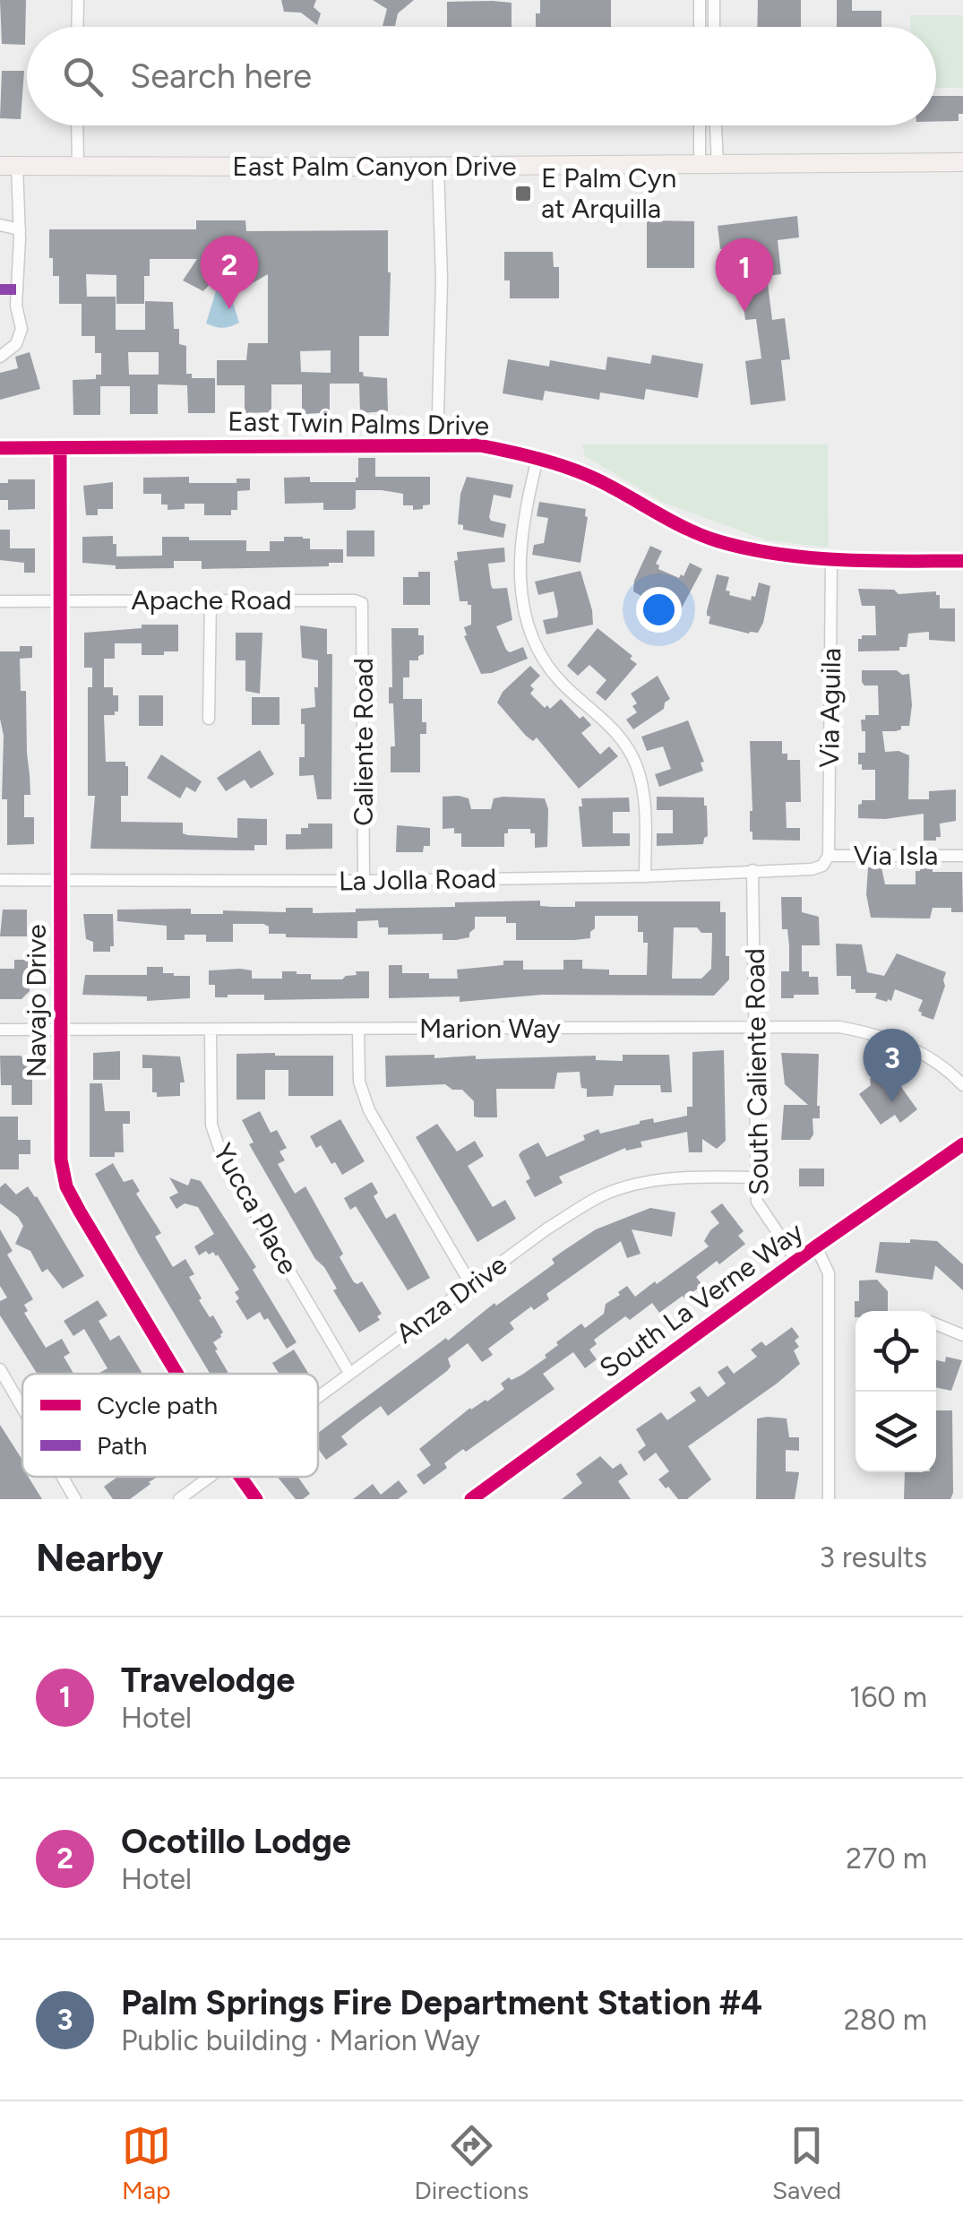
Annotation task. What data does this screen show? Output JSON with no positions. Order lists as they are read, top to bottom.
{
  "streets": {
    "main road": ["East Palm Canyon Drive"],
    "street": [
      "East Twin Palms Drive",
      "Apache Road",
      "Via Aguila",
      "Caliente Road",
      "Via Isla",
      "La Jolla Road",
      "Navajo Drive",
      "Marion Way",
      "South Caliente Road",
      "Yucca Place",
      "Anza Drive",
      "South La Verne Way"
    ]
  },
  "crossings": [
    ["East Twin Palms Drive", "Via Aguila"],
    ["East Twin Palms Drive", "Navajo Drive"],
    ["Apache Road", "Caliente Road"],
    ["Apache Road", "Navajo Drive"],
    ["Via Aguila", "Via Isla"],
    ["Via Aguila", "La Jolla Road"],
    ["Caliente Road", "La Jolla Road"],
    ["Via Isla", "La Jolla Road"],
    ["La Jolla Road", "Navajo Drive"],
    ["La Jolla Road", "South Caliente Road"],
    ["Navajo Drive", "Marion Way"],
    ["Marion Way", "South Caliente Road"],
    ["Marion Way", "Yucca Place"],
    ["South Caliente Road", "Anza Drive"],
    ["South Caliente Road", "South La Verne Way"],
    ["Yucca Place", "Anza Drive"]
  ],
  "places": {
    "transit": ["E Palm Cyn at Arquilla"]
  },
  "legend": ["Cycle path", "Path"],
  "page": {
    "search": "Search here",
    "pins": ["2", "1", "3"],
    "heading": ["Nearby", "3 results"],
    "list": [
      {
        "mark": "1",
        "name": "Travelodge",
        "note": "Hotel",
        "value": "160 m"
      },
      {
        "mark": "2",
        "name": "Ocotillo Lodge",
        "note": "Hotel",
        "value": "270 m"
      },
      {
        "mark": "3",
        "name": "Palm Springs Fire Department Station #4",
        "note": "Public building · Marion Way",
        "value": "280 m"
      }
    ],
    "nav": ["Map", "Directions", "Saved"]
  }
}
